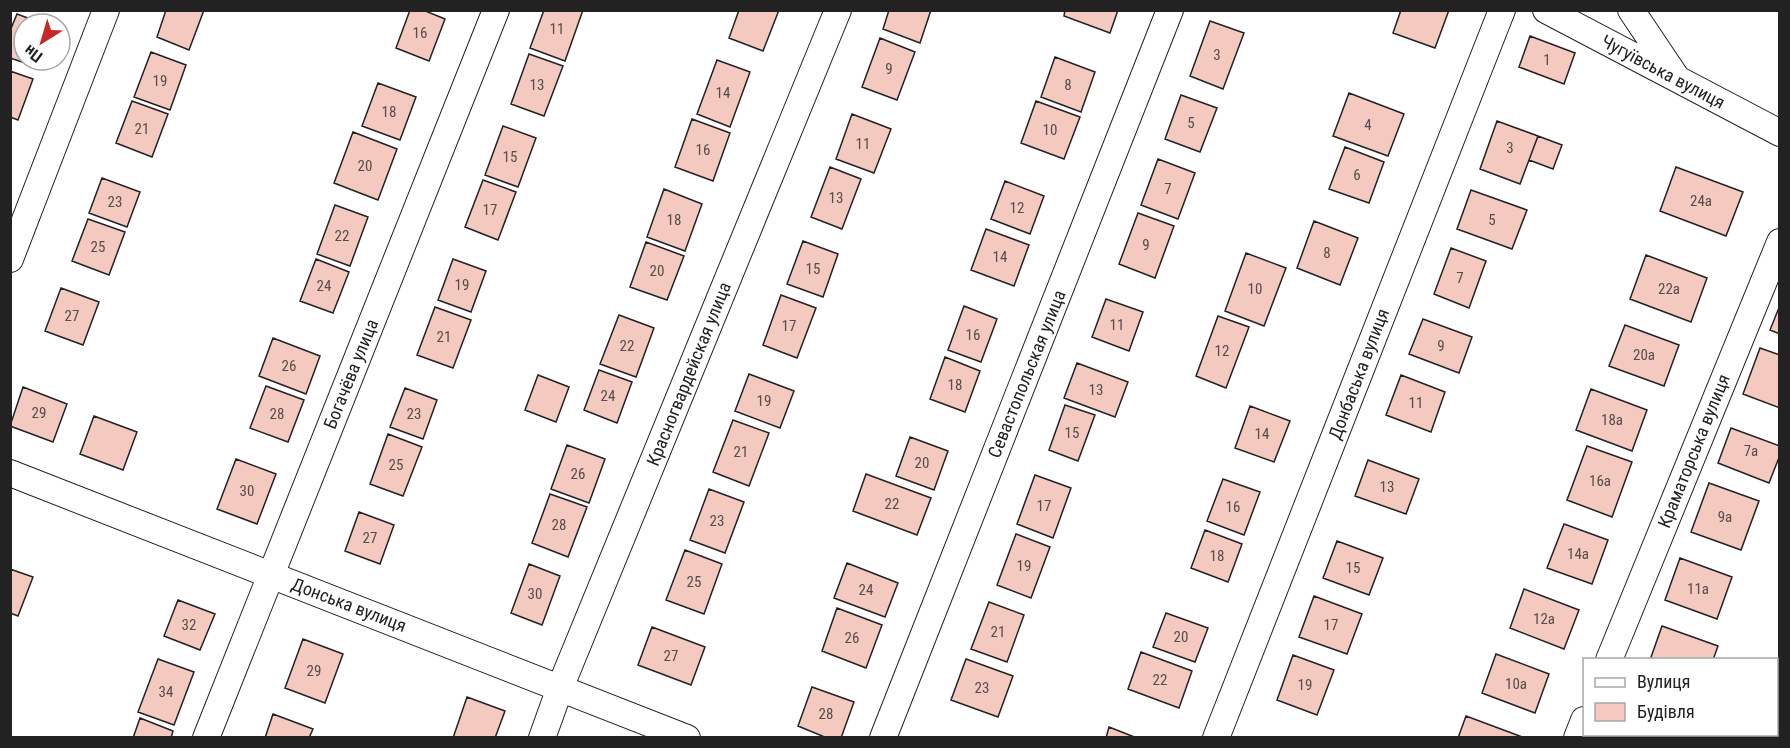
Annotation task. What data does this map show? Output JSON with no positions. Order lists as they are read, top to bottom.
{
  "streets": {
    "street": [
      "Чугуївська вулиця",
      "Богачёва улица",
      "Красногвардейская улица",
      "Севастопольская улица",
      "Донбаська вулиця",
      "Краматорська вулиця",
      "Донська вулиця"
    ]
  },
  "crossings": [
    ["Богачёва улица", "Донська вулиця"],
    ["Красногвардейская улица", "Донська вулиця"]
  ],
  "house_numbers": [
    "11",
    "16",
    "3",
    "1",
    "9",
    "19",
    "13",
    "8",
    "14",
    "18",
    "5",
    "4",
    "21",
    "10",
    "11",
    "3",
    "16",
    "15",
    "20",
    "6",
    "7",
    "13",
    "24а",
    "23",
    "12",
    "17",
    "18",
    "5",
    "22",
    "9",
    "25",
    "8",
    "14",
    "15",
    "20",
    "7",
    "19",
    "24",
    "10",
    "22а",
    "27",
    "11",
    "17",
    "16",
    "21",
    "22",
    "9",
    "12",
    "20а",
    "26",
    "18",
    "13",
    "24",
    "19",
    "11",
    "29",
    "28",
    "23",
    "18а",
    "15",
    "14",
    "7а",
    "21",
    "20",
    "25",
    "26",
    "16а",
    "13",
    "30",
    "22",
    "17",
    "16",
    "9а",
    "23",
    "28",
    "27",
    "14а",
    "18",
    "19",
    "15",
    "25",
    "11а",
    "24",
    "30",
    "12а",
    "32",
    "17",
    "21",
    "20",
    "26",
    "27",
    "29",
    "22",
    "10а",
    "19",
    "23",
    "34",
    "28"
  ],
  "legend": ["Вулиця", "Будівля"],
  "north": "bottom left"
}
